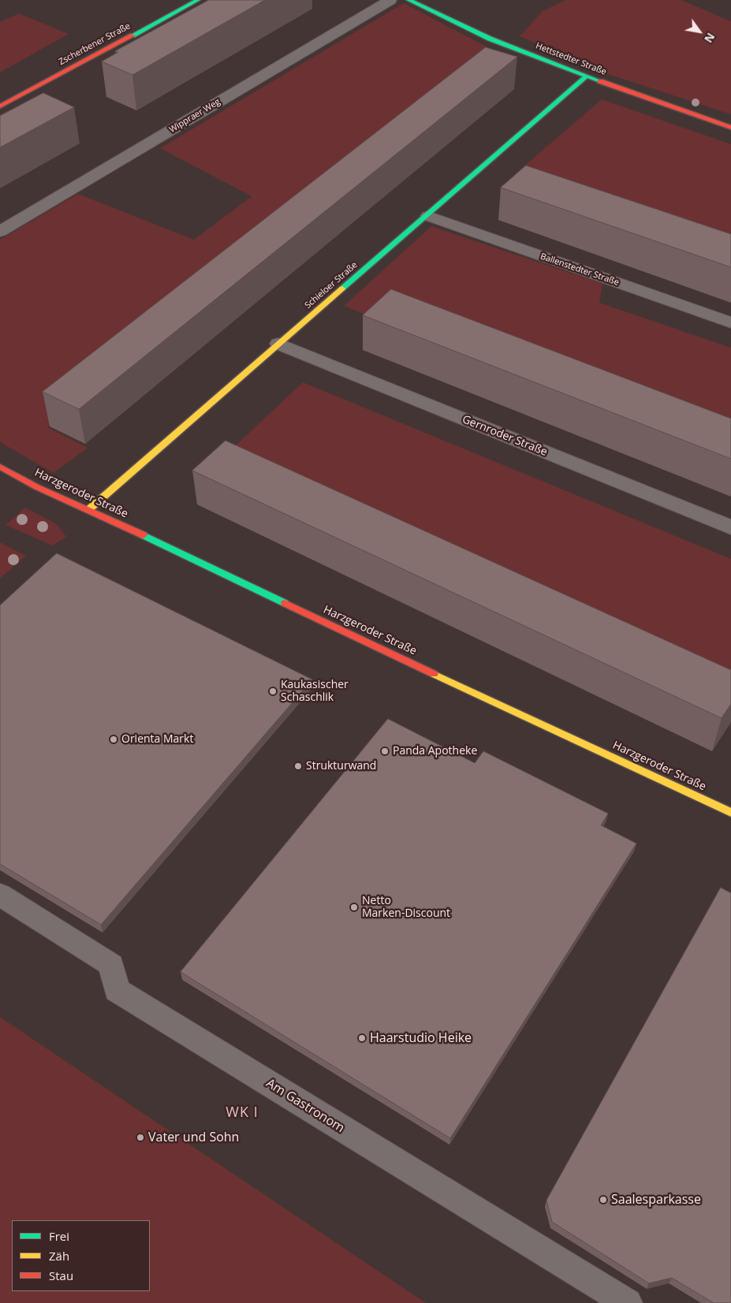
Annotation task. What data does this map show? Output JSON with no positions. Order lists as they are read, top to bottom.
{
  "streets": {
    "street": [
      "Zscherbener Straße",
      "Hettstedter Straße",
      "Wippraer Weg",
      "Ballenstedter Straße",
      "Schieloer Straße",
      "Gernroder Straße",
      "Harzgeroder Straße",
      "Am Gastronom"
    ]
  },
  "crossings": [
    ["Hettstedter Straße", "Schieloer Straße"],
    ["Ballenstedter Straße", "Schieloer Straße"],
    ["Schieloer Straße", "Gernroder Straße"],
    ["Schieloer Straße", "Harzgeroder Straße"]
  ],
  "districts": ["WK I"],
  "places": [
    "Kaukasischer Schaschlik",
    "Orienta Markt",
    "Panda Apotheke",
    "Strukturwand",
    "Netto Marken-Discount",
    "Haarstudio Heike",
    "Vater und Sohn",
    "Saalesparkasse"
  ],
  "legend": ["Frei", "Zäh", "Stau"],
  "north": "bottom right"
}
